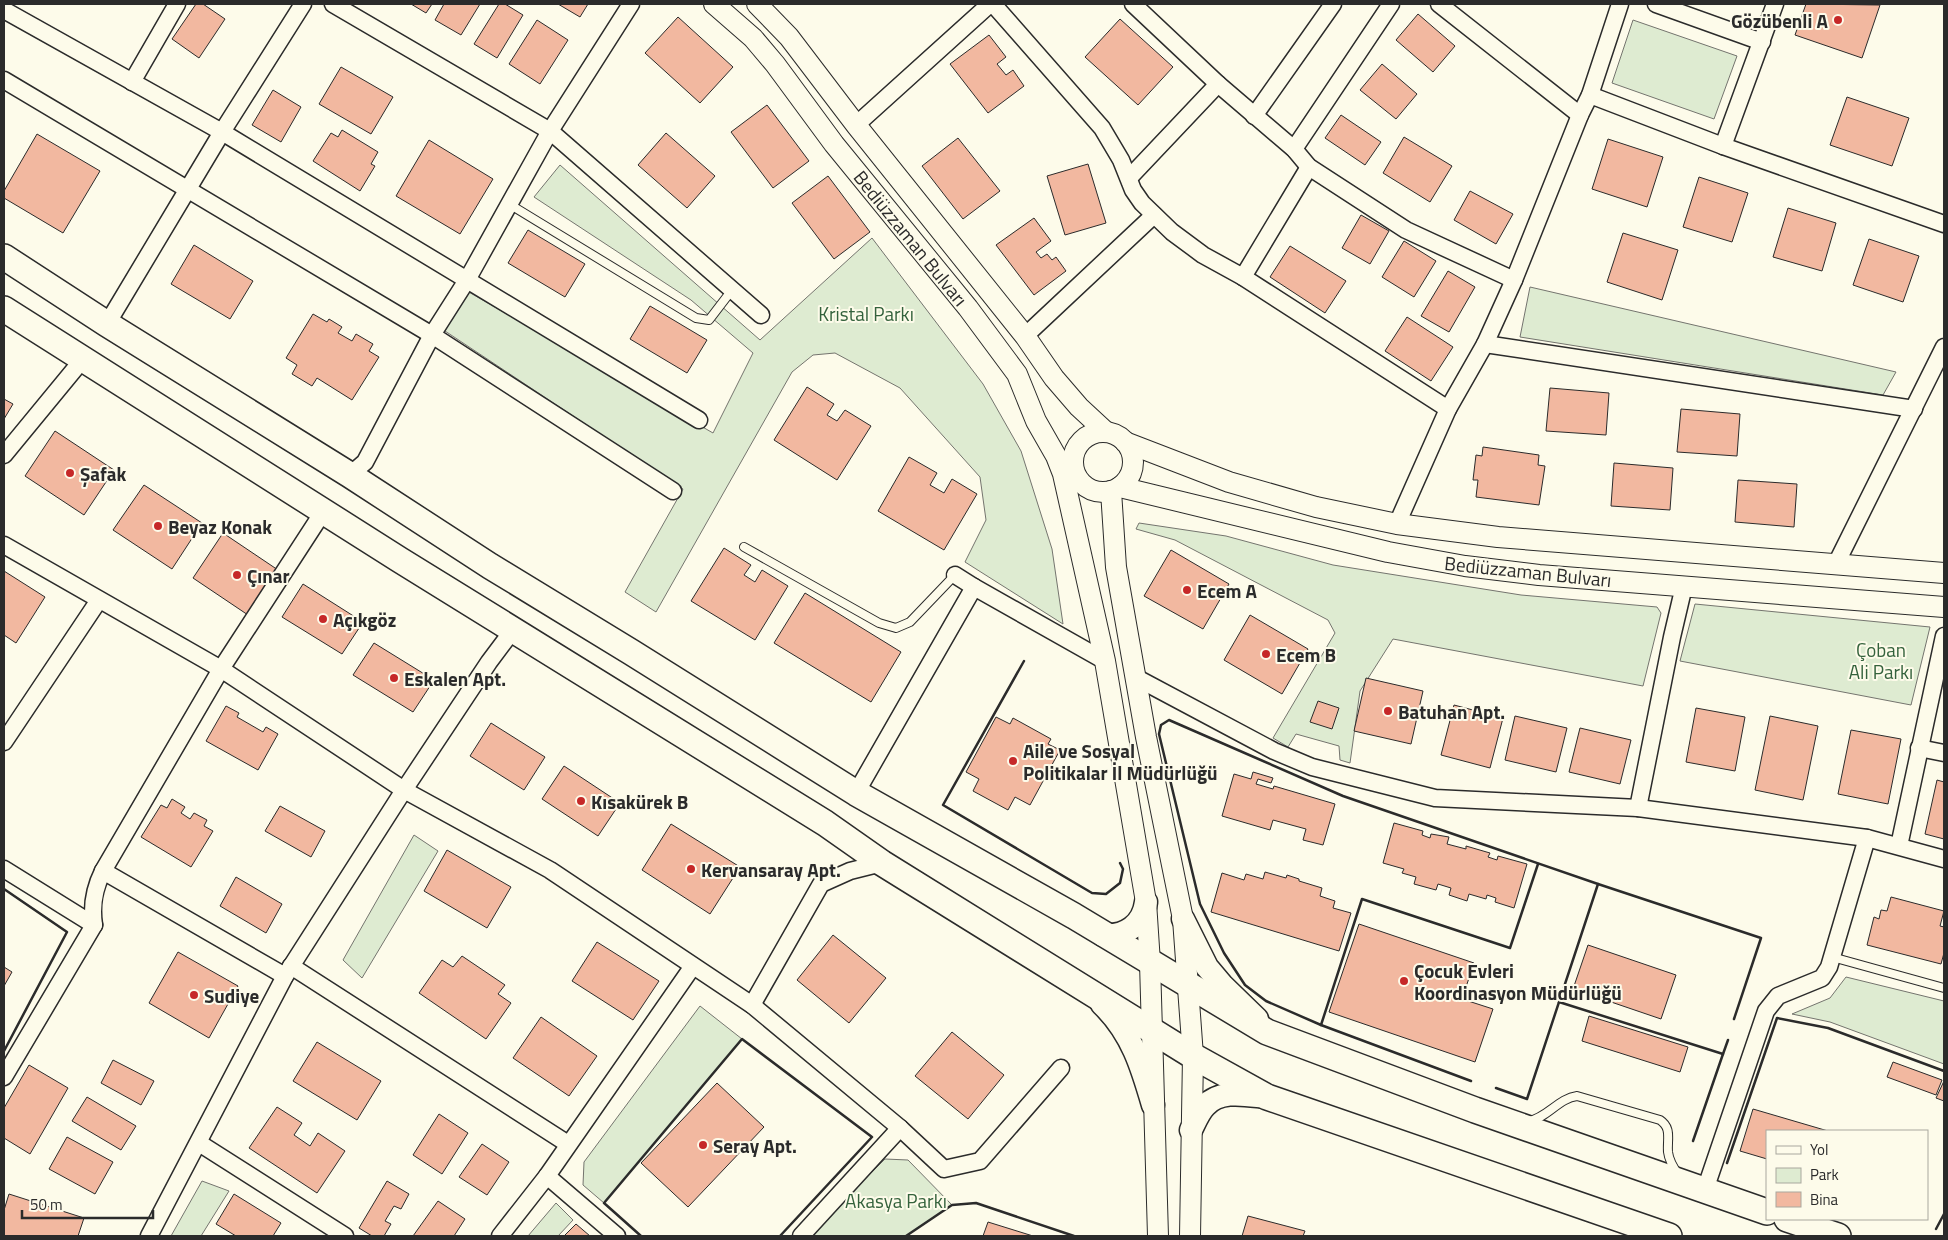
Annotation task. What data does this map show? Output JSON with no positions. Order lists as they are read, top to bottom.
{
  "streets": {
    "street": ["Bediüzzaman Bulvarı"]
  },
  "parks": ["Kristal Parkı", "Çoban Ali Parkı", "Akasya Parkı"],
  "places": [
    "Gözübenli A",
    "Şafak",
    "Beyaz Konak",
    "Çınar",
    "Ecem A",
    "Açıkgöz",
    "Ecem B",
    "Eskalen Apt.",
    "Batuhan Apt.",
    "Aile ve Sosyal Politikalar İl Müdürlüğü",
    "Kısakürek B",
    "Kervansaray Apt.",
    "Çocuk Evleri Koordinasyon Müdürlüğü",
    "Sudiye",
    "Seray Apt."
  ],
  "legend": ["Yol", "Park", "Bina"],
  "scale_bar": "50 m"
}
